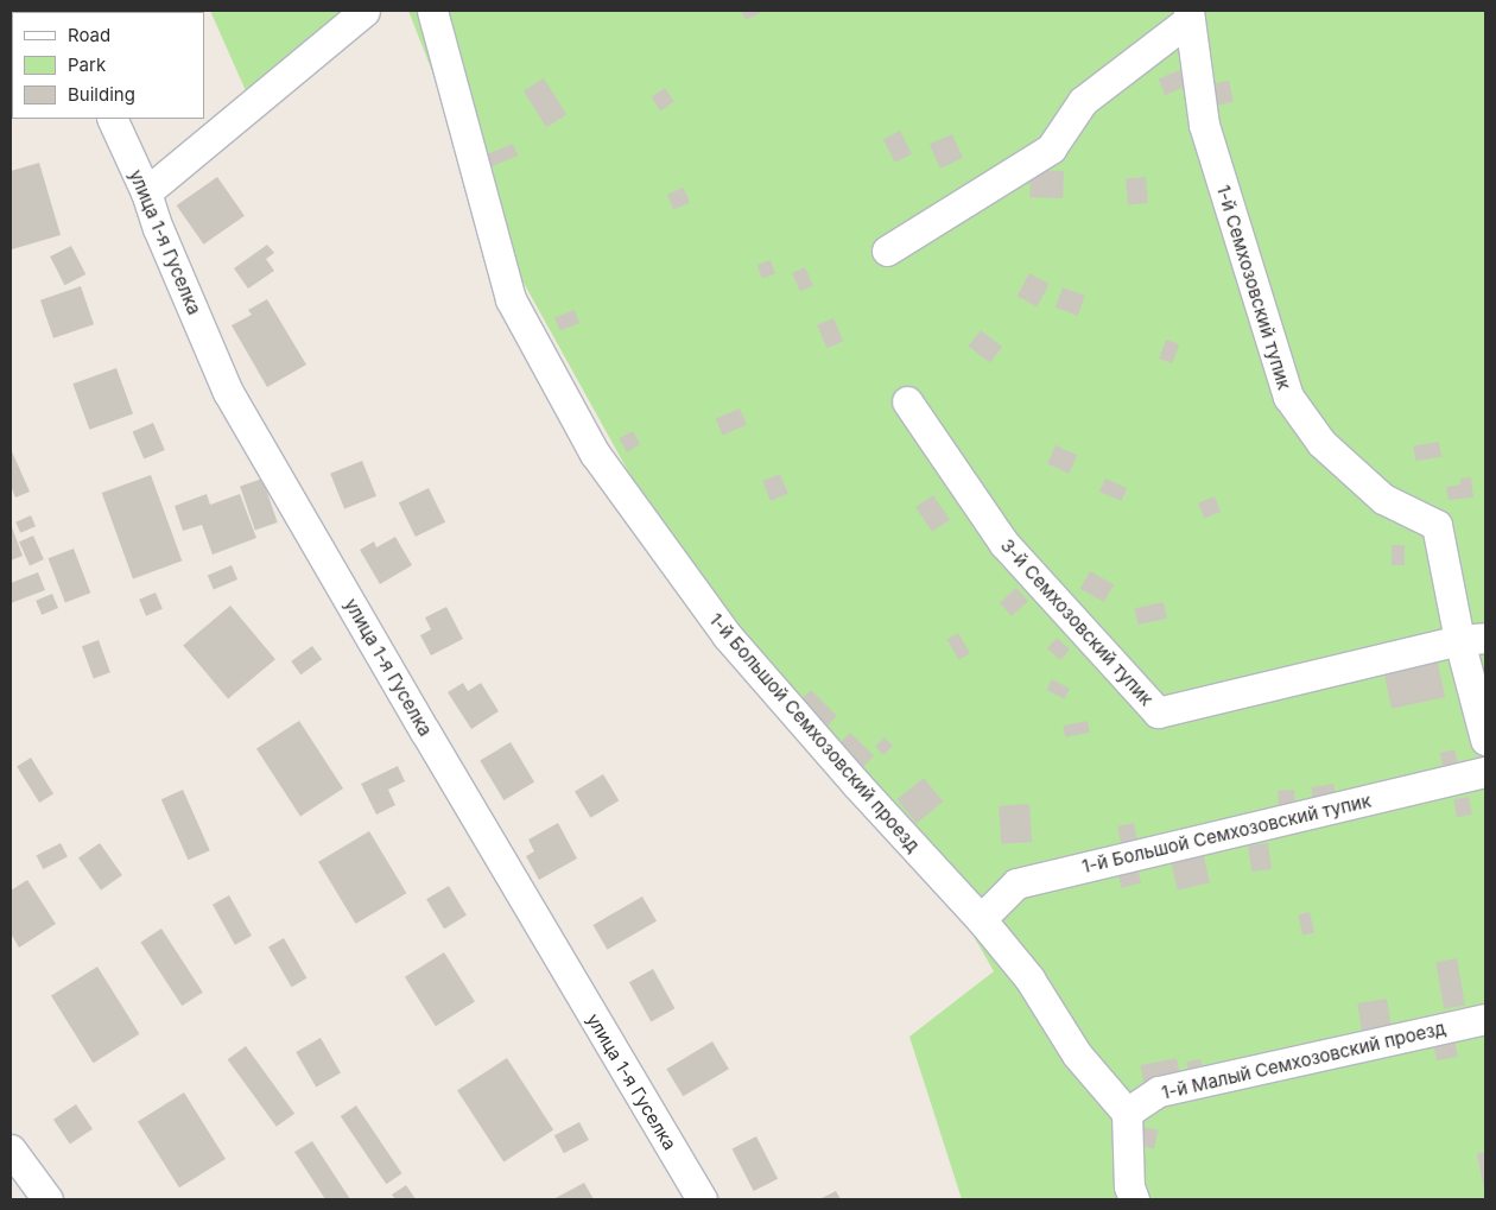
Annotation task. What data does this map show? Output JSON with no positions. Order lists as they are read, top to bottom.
{
  "streets": {
    "street": [
      "улица 1-я Гуселка",
      "1-й Семхозовский тупик",
      "3-й Семхозовский тупик",
      "1-й Большой Семхозовский проезд",
      "1-й Большой Семхозовский тупик",
      "1-й Малый Семхозовский проезд"
    ]
  },
  "crossings": [
    ["1-й Семхозовский тупик", "3-й Семхозовский тупик"],
    ["1-й Большой Семхозовский проезд", "1-й Большой Семхозовский тупик"],
    ["1-й Большой Семхозовский проезд", "1-й Малый Семхозовский проезд"]
  ],
  "legend": ["Road", "Park", "Building"]
}
